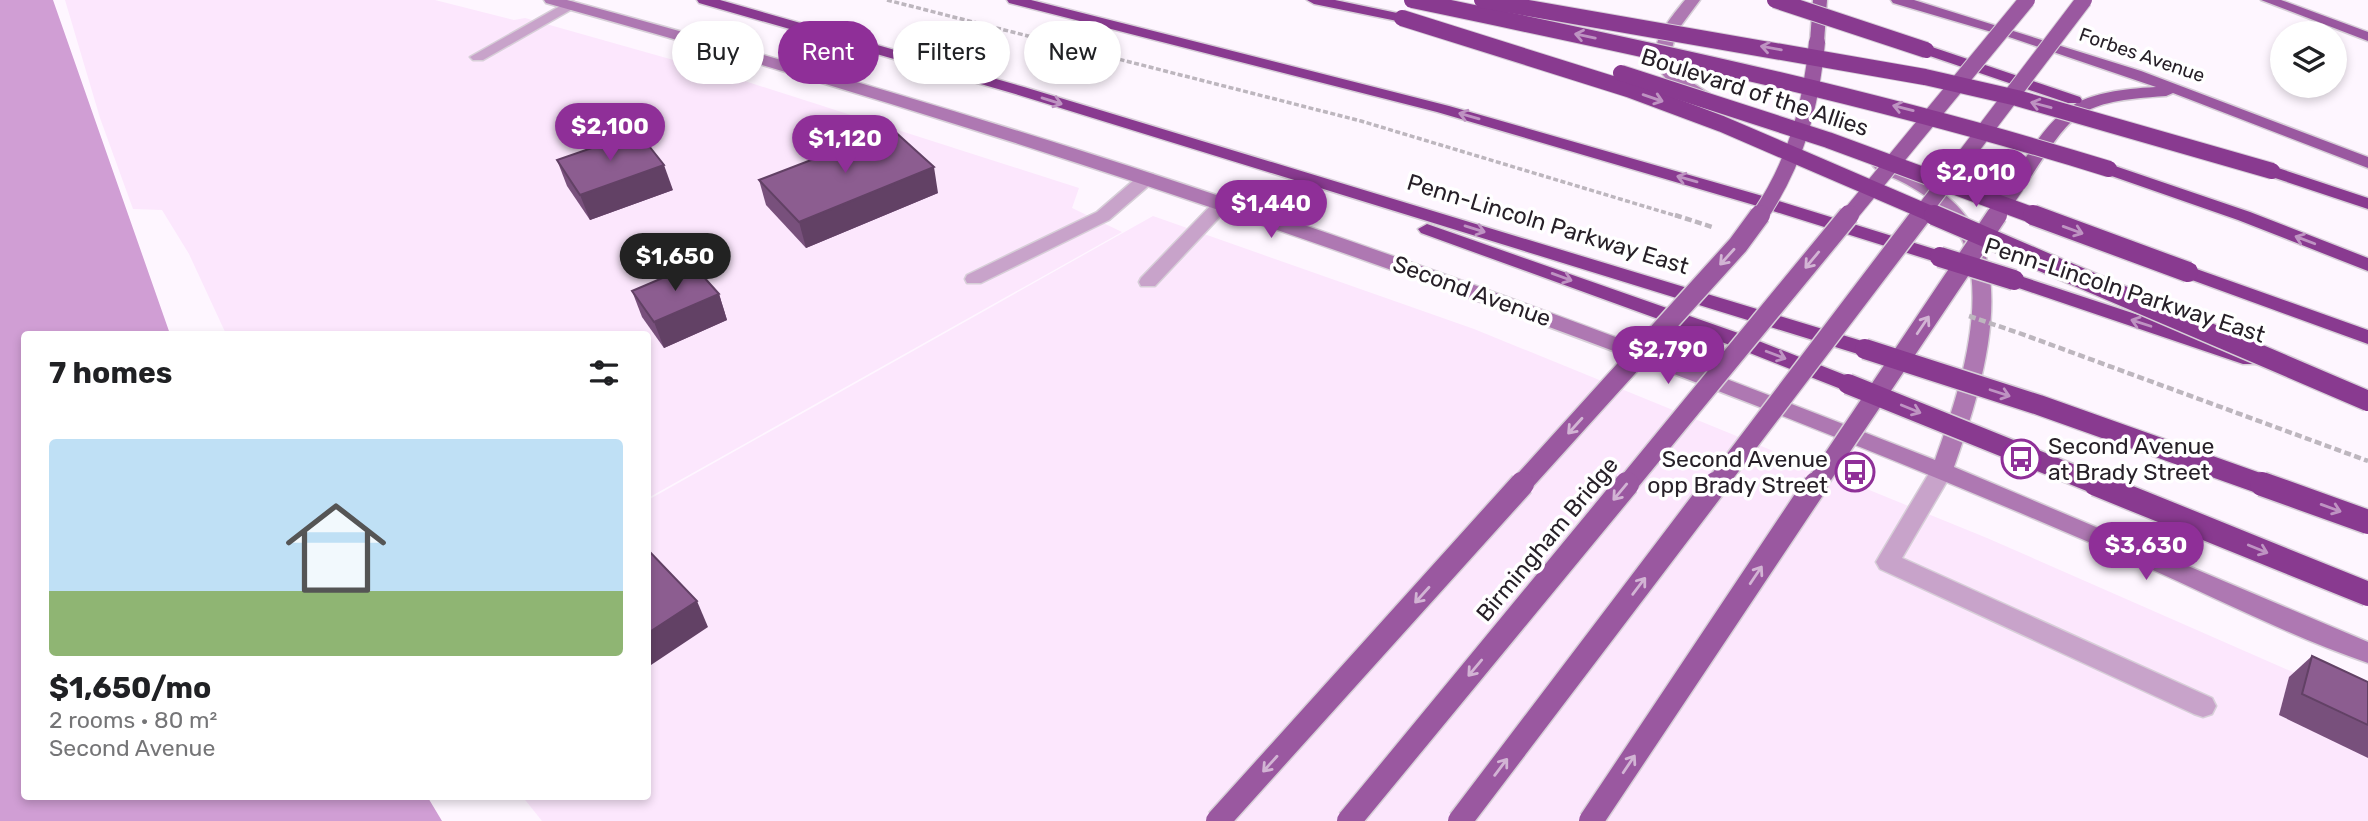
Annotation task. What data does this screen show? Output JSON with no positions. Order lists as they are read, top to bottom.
{
  "streets": {
    "highway": ["Boulevard of the Allies", "Penn-Lincoln Parkway East"],
    "main road": ["Forbes Avenue", "Second Avenue", "Birmingham Bridge"]
  },
  "places": {
    "bus stop": ["Second Avenue at Brady Street", "Second Avenue opp Brady Street"]
  },
  "page": {
    "chip": [
      "Buy",
      "Rent",
      "Filters",
      "New"
    ],
    "price": [
      "$2,100",
      "$1,120",
      "$2,010",
      "$1,440",
      "$1,650",
      "$2,790",
      "$3,630"
    ],
    "heading": "7 homes",
    "list": [
      {
        "name": "$1,650/mo",
        "note": "2 rooms · 80 m² · Second Avenue"
      }
    ]
  }
}
